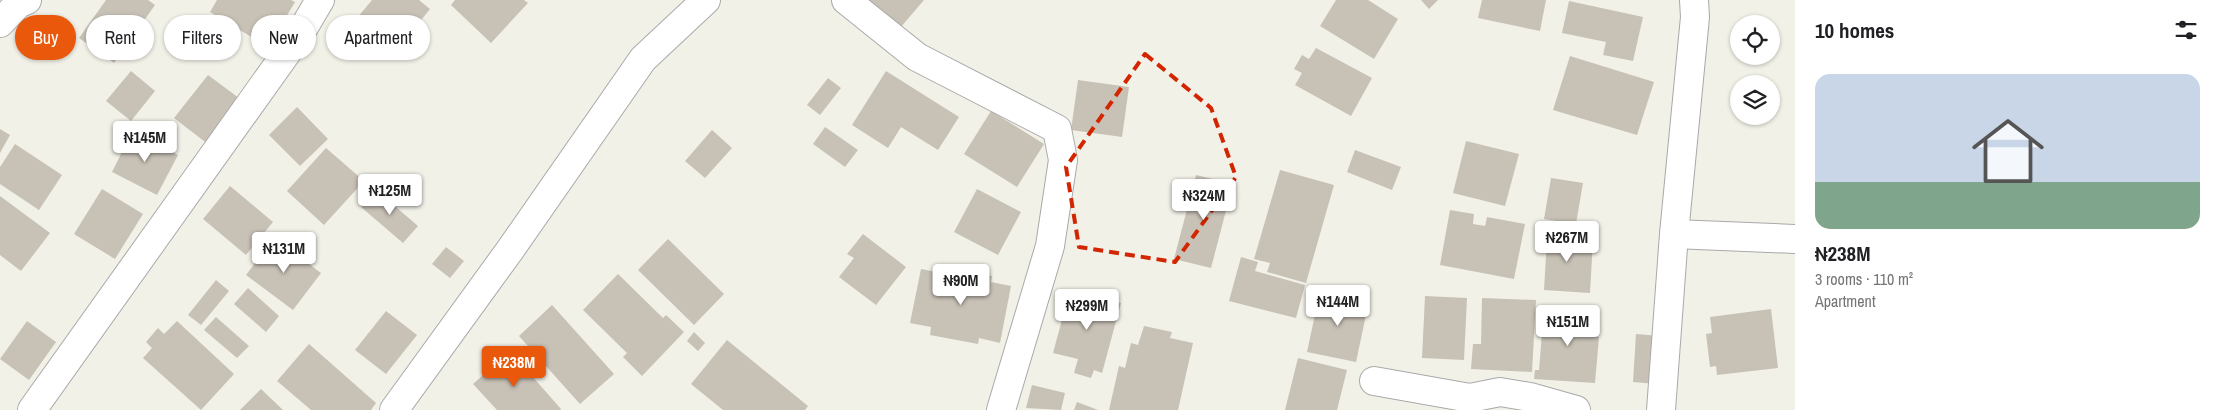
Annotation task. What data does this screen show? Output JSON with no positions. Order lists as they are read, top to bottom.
{
  "page": {
    "heading": "10 homes",
    "chip": [
      "Buy",
      "Rent",
      "Filters",
      "New",
      "Apartment"
    ],
    "list": [
      {
        "name": "₦238M",
        "note": "3 rooms · 110 m² · Apartment"
      }
    ],
    "price": [
      "₦145M",
      "₦125M",
      "₦324M",
      "₦267M",
      "₦131M",
      "₦90M",
      "₦144M",
      "₦299M",
      "₦151M",
      "₦238M"
    ]
  }
}
